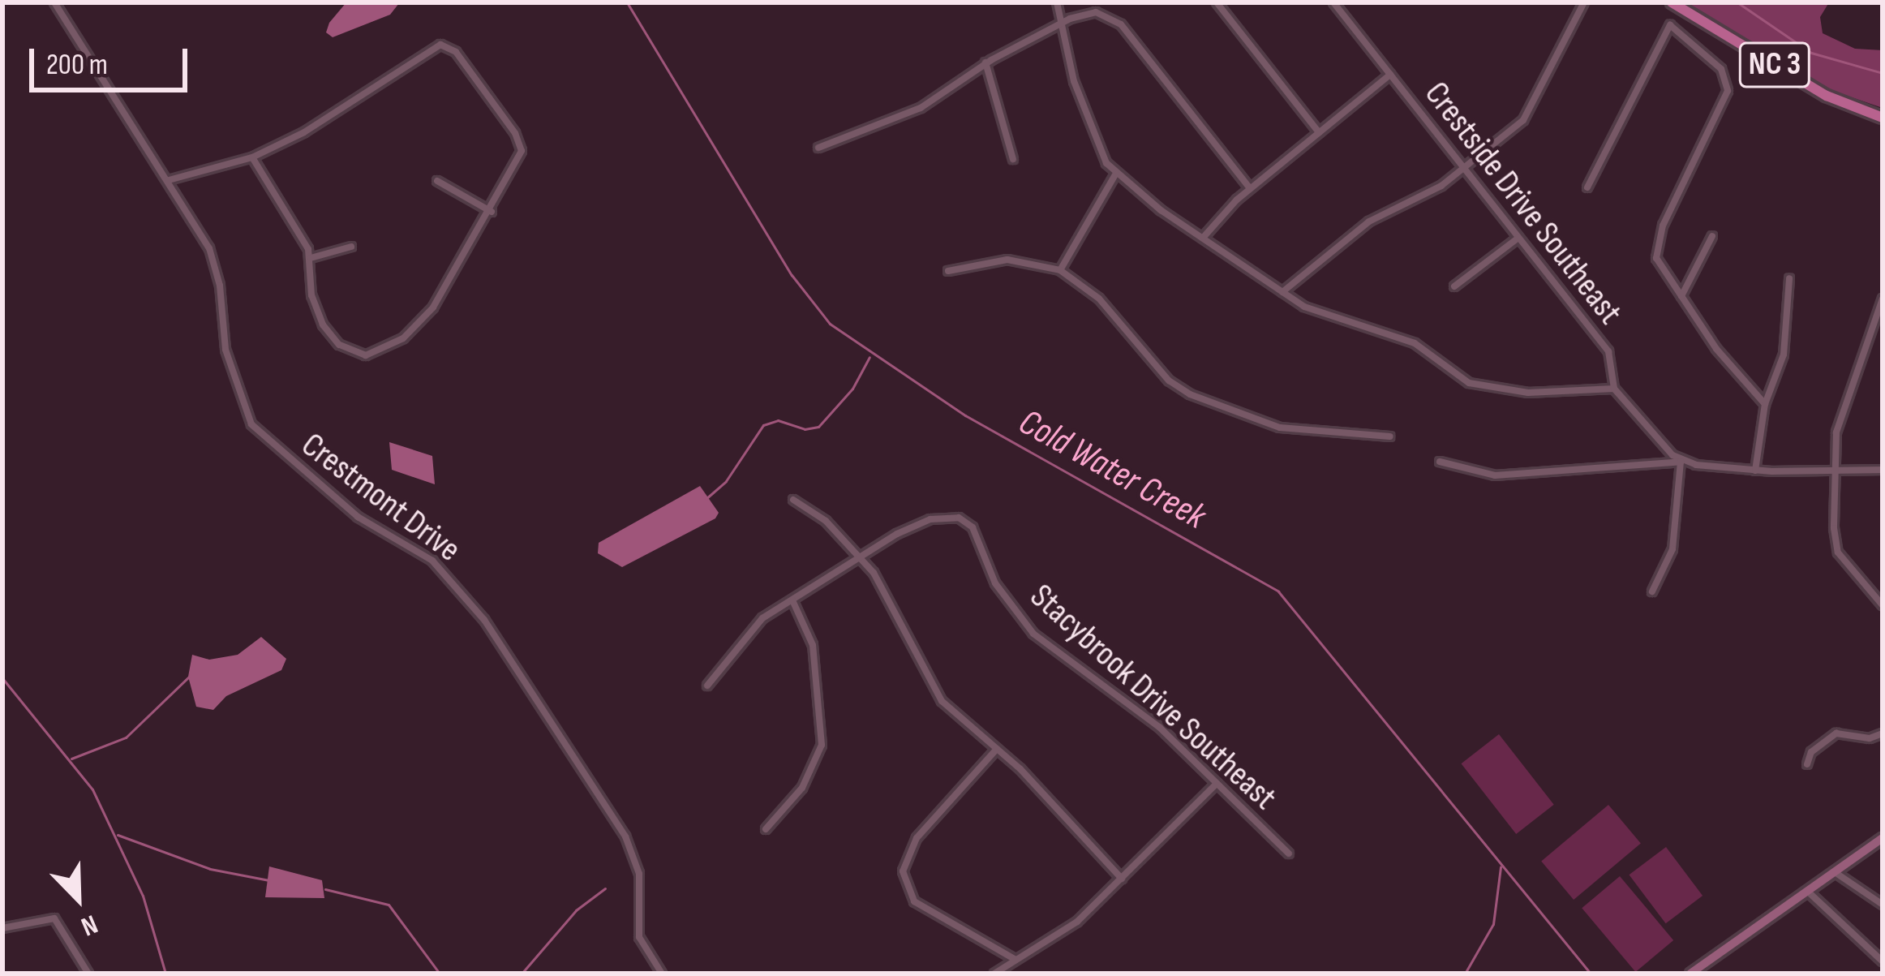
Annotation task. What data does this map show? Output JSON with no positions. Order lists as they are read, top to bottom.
{
  "streets": {
    "main road": ["NC 3"],
    "street": ["Crestside Drive Southeast", "Crestmont Drive", "Stacybrook Drive Southeast"]
  },
  "water": ["Cold Water Creek"],
  "scale_bar": "200 m",
  "north": "bottom right"
}
